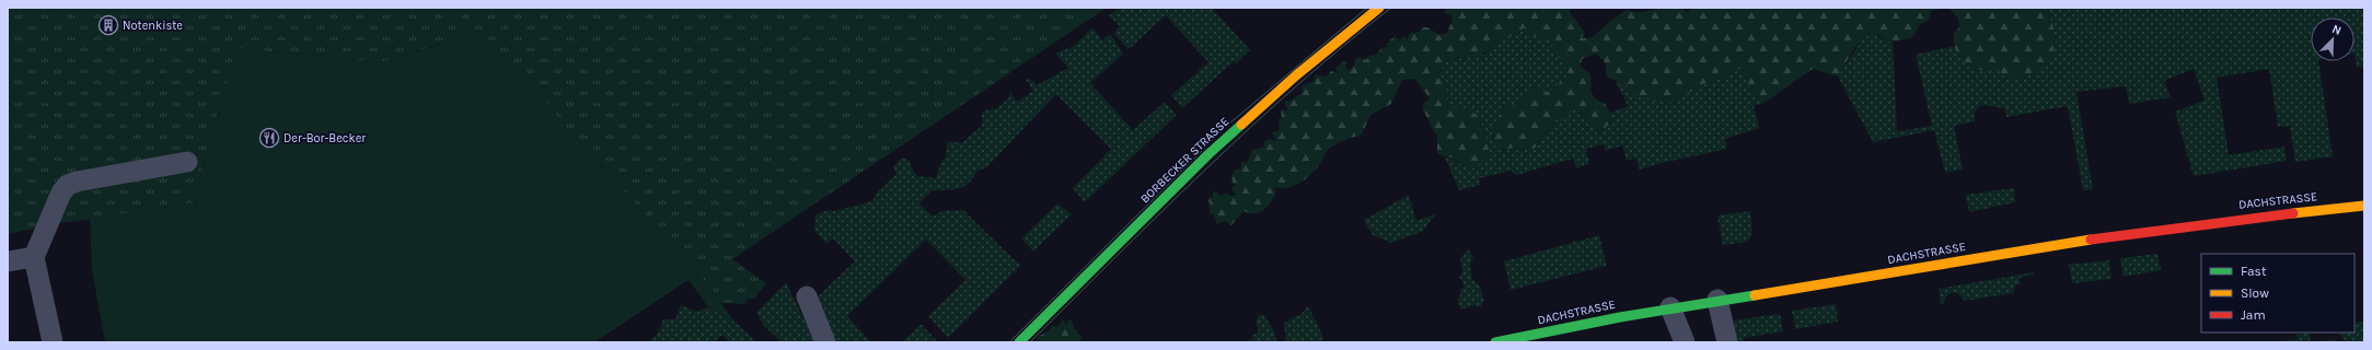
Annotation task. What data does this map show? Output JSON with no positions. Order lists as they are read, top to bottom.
{
  "streets": {
    "street": ["BORBECKER STRASSE", "DACHSTRASSE"]
  },
  "places": {
    "building": ["Notenkiste"],
    "restaurant": ["Der-Bor-Becker"]
  },
  "legend": ["Fast", "Slow", "Jam"],
  "north": "top right"
}
